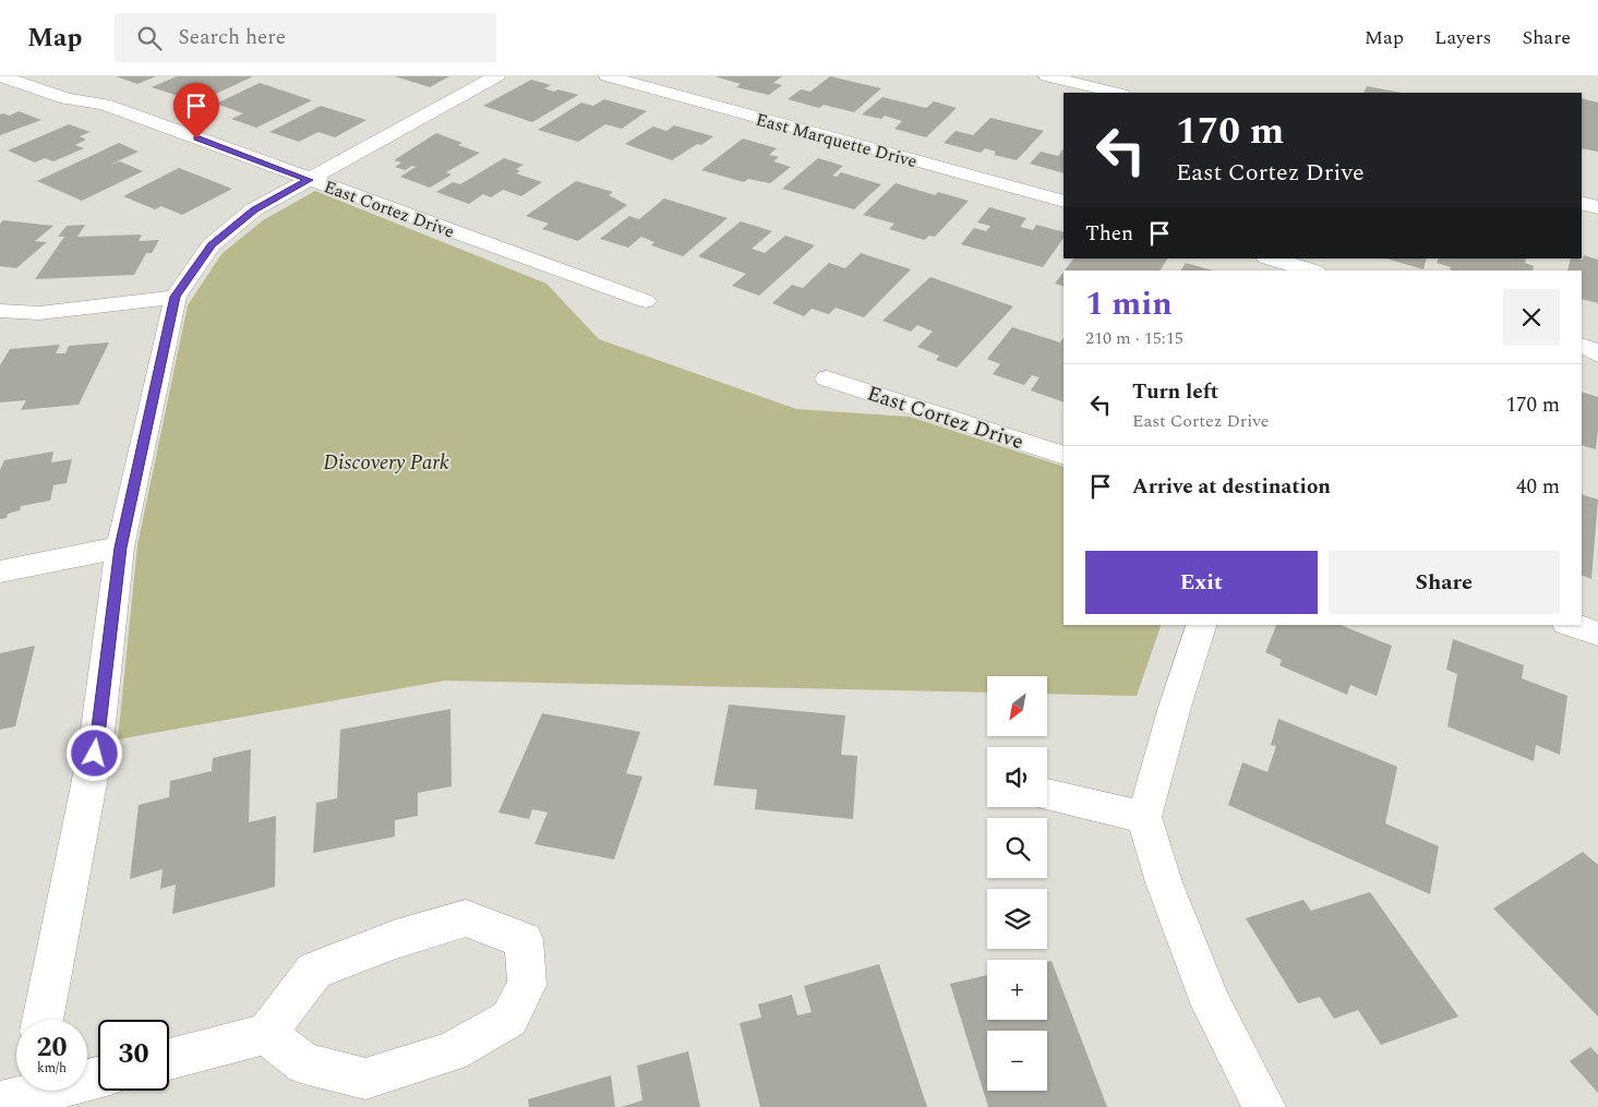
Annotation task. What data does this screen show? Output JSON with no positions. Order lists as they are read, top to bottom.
{
  "streets": {
    "street": ["East Marquette Drive", "East Cortez Drive"]
  },
  "parks": ["Discovery Park"],
  "north": "bottom left",
  "page": {
    "header": "Map",
    "search": "Search here",
    "nav": ["Map", "Layers", "Share"],
    "turn": ["170 m", "East Cortez Drive"],
    "then": "Then",
    "heading": ["1 min", "210 m · 15:15"],
    "list": [
      {
        "name": "Turn left",
        "note": "East Cortez Drive",
        "value": "170 m"
      },
      {
        "name": "Arrive at destination",
        "value": "40 m"
      }
    ],
    "buttons": ["Exit", "Share"],
    "map_buttons": ["+", "−"],
    "speed": "20 km/h",
    "limit": "30"
  }
}
